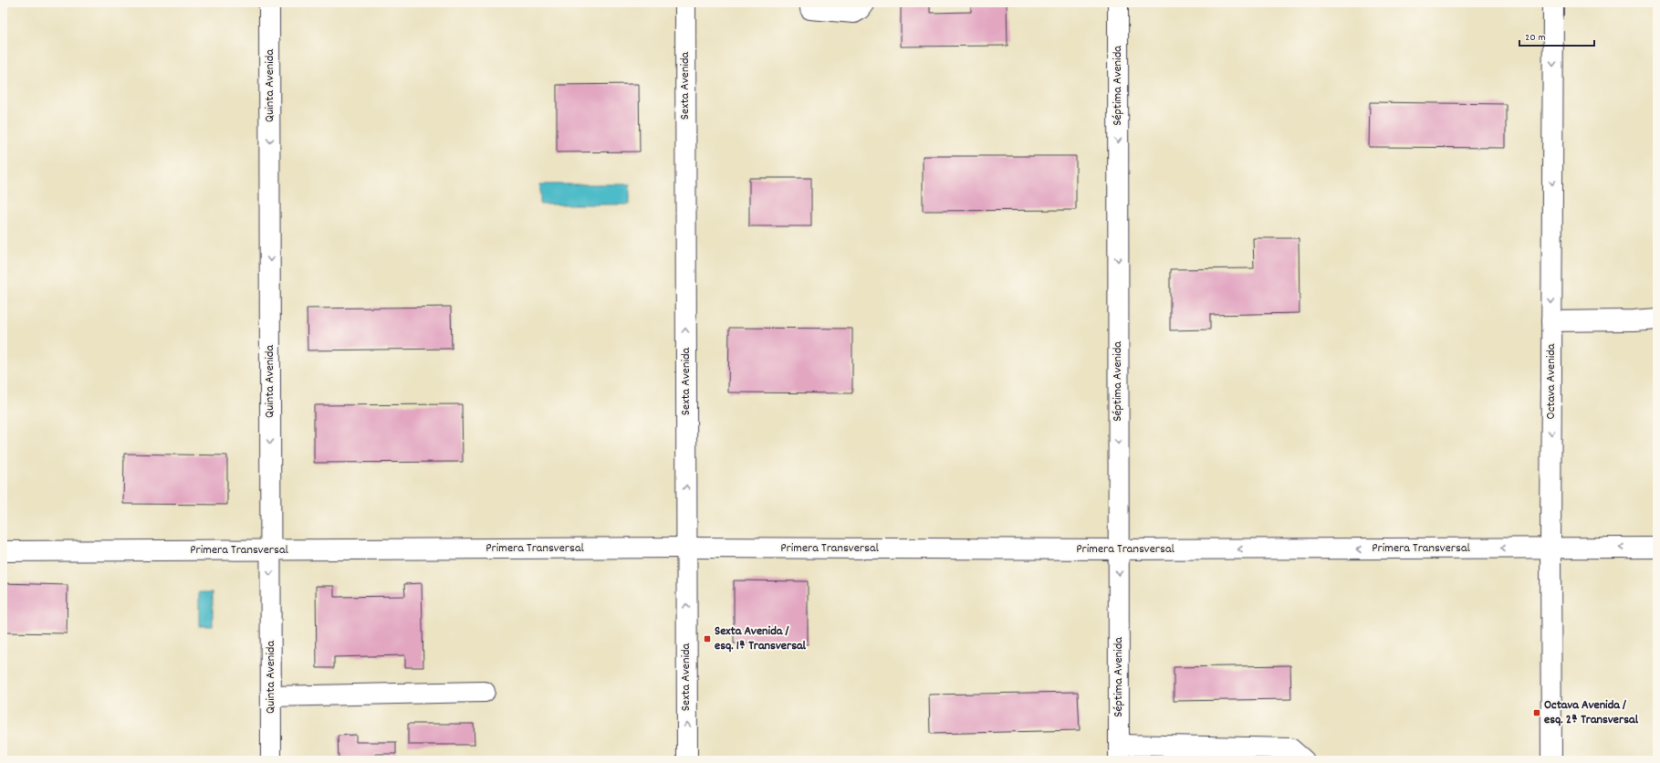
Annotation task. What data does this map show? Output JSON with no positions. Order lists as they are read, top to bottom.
{
  "streets": {
    "street": [
      "Quinta Avenida",
      "Sexta Avenida",
      "Séptima Avenida",
      "Octava Avenida",
      "Primera Transversal"
    ]
  },
  "crossings": [
    ["Quinta Avenida", "Primera Transversal"],
    ["Sexta Avenida", "Primera Transversal"],
    ["Séptima Avenida", "Primera Transversal"],
    ["Octava Avenida", "Primera Transversal"]
  ],
  "one_way": [
    "Quinta Avenida",
    "Sexta Avenida",
    "Séptima Avenida",
    "Octava Avenida"
  ],
  "places": {
    "transit": ["Sexta Avenida / esq. 1ª Transversal", "Octava Avenida / esq. 2ª Transversal"]
  },
  "scale_bar": "20 m"
}
